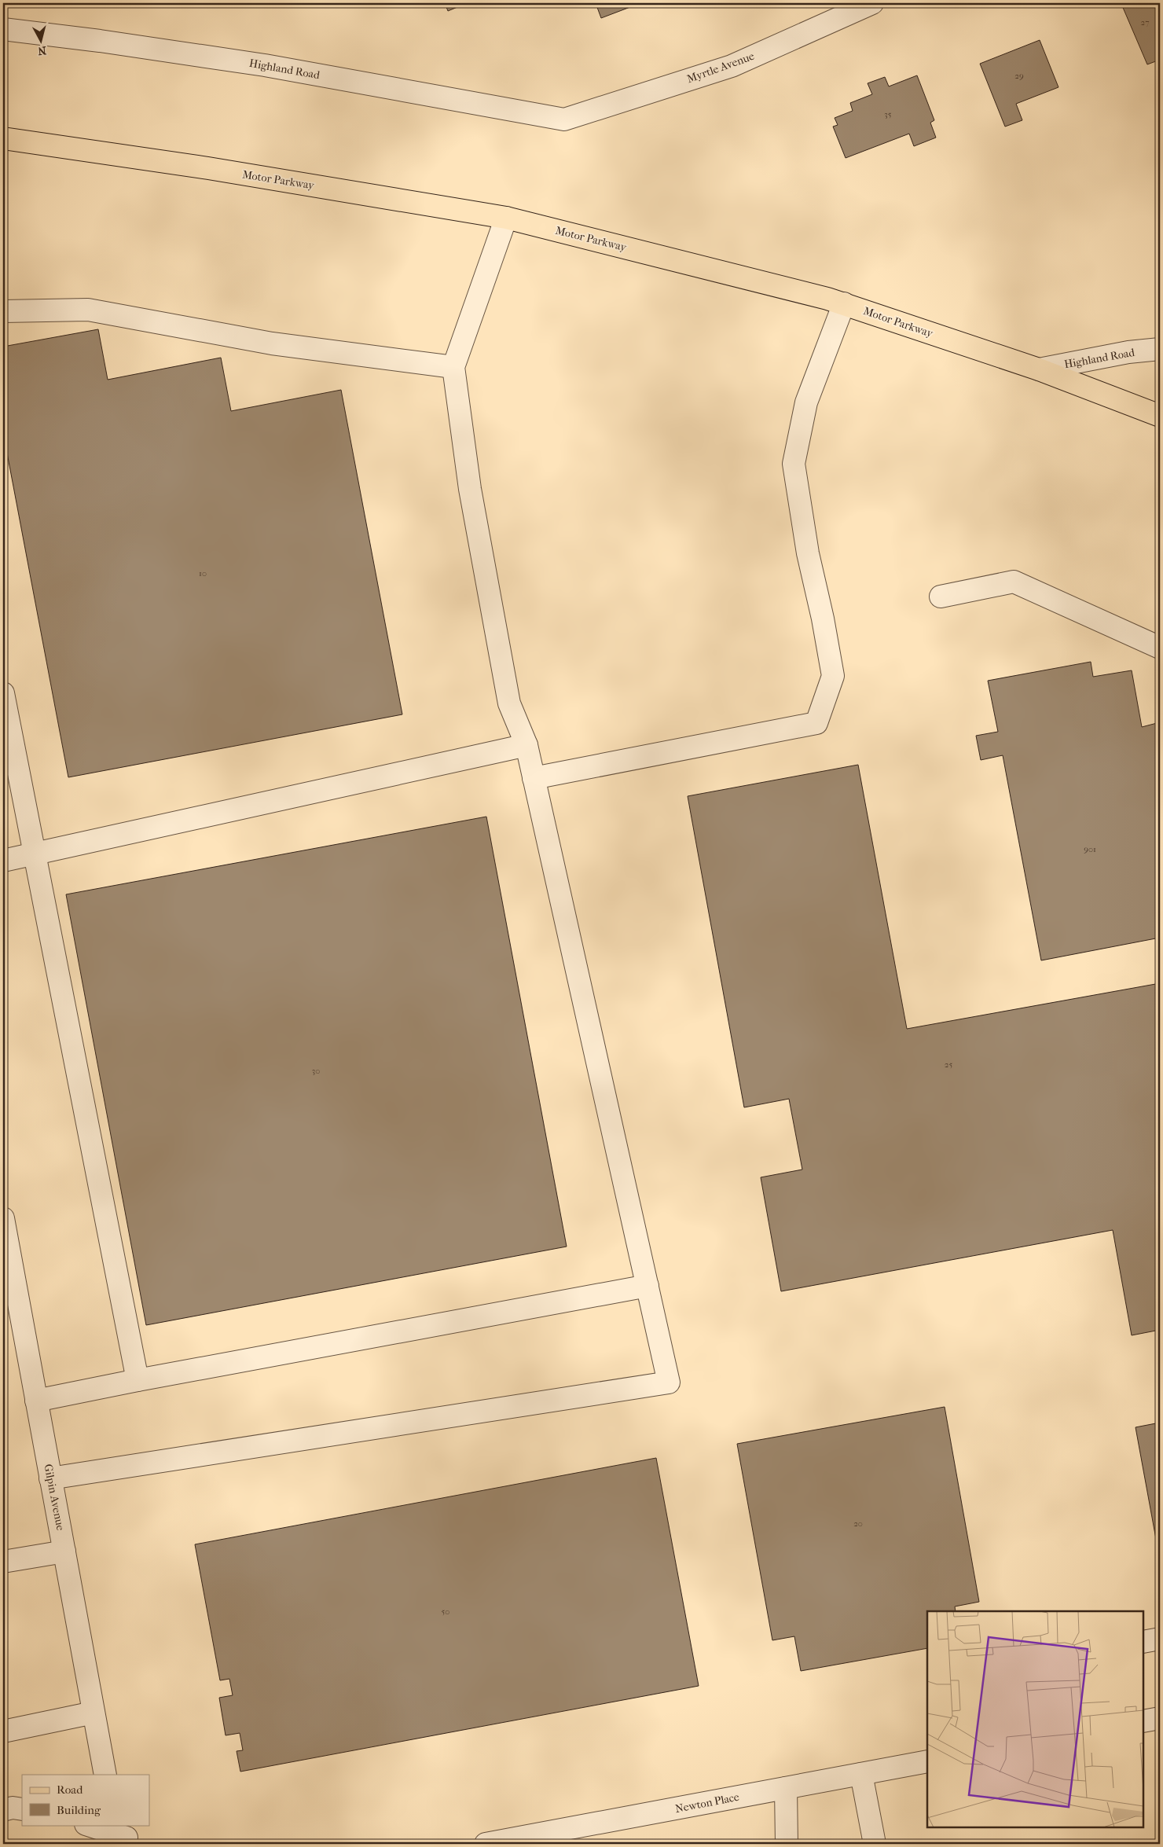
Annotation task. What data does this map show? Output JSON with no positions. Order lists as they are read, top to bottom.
{
  "streets": {
    "main road": ["Motor Parkway"],
    "street": [
      "Myrtle Avenue",
      "Highland Road",
      "Gilpin Avenue",
      "Newton Place"
    ]
  },
  "crossings": [
    ["Myrtle Avenue", "Highland Road"],
    ["Highland Road", "Motor Parkway"]
  ],
  "house_numbers": [
    "27",
    "29",
    "35",
    "10",
    "901",
    "25",
    "30",
    "20",
    "50"
  ],
  "legend": ["Road", "Building"],
  "north": "bottom"
}
